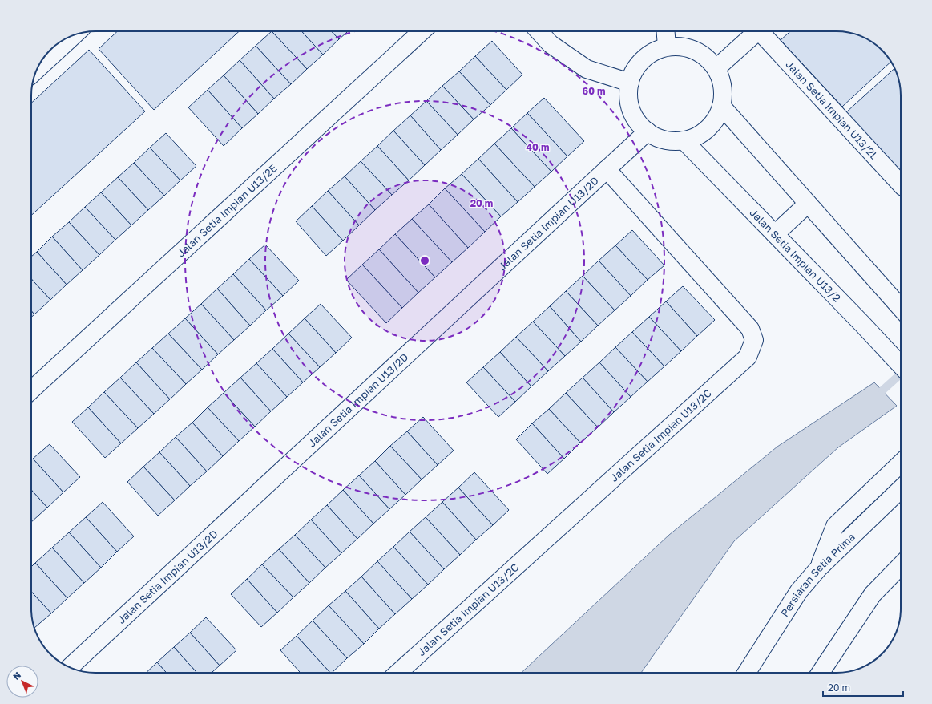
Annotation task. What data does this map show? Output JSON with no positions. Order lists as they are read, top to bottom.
{
  "streets": {
    "street": [
      "Jalan Setia Impian U13/2L",
      "Jalan Setia Impian U13/2E",
      "Jalan Setia Impian U13/2D",
      "Jalan Setia Impian U13/2",
      "Jalan Setia Impian U13/2C",
      "Persiaran Setia Prima"
    ]
  },
  "crossings": [
    ["Jalan Setia Impian U13/2D", "Jalan Setia Impian U13/2"],
    ["Jalan Setia Impian U13/2D", "Jalan Setia Impian U13/2C"]
  ],
  "scale_bar": "20 m",
  "north": "top left",
  "rings": ["60 m", "40 m", "20 m"]
}
